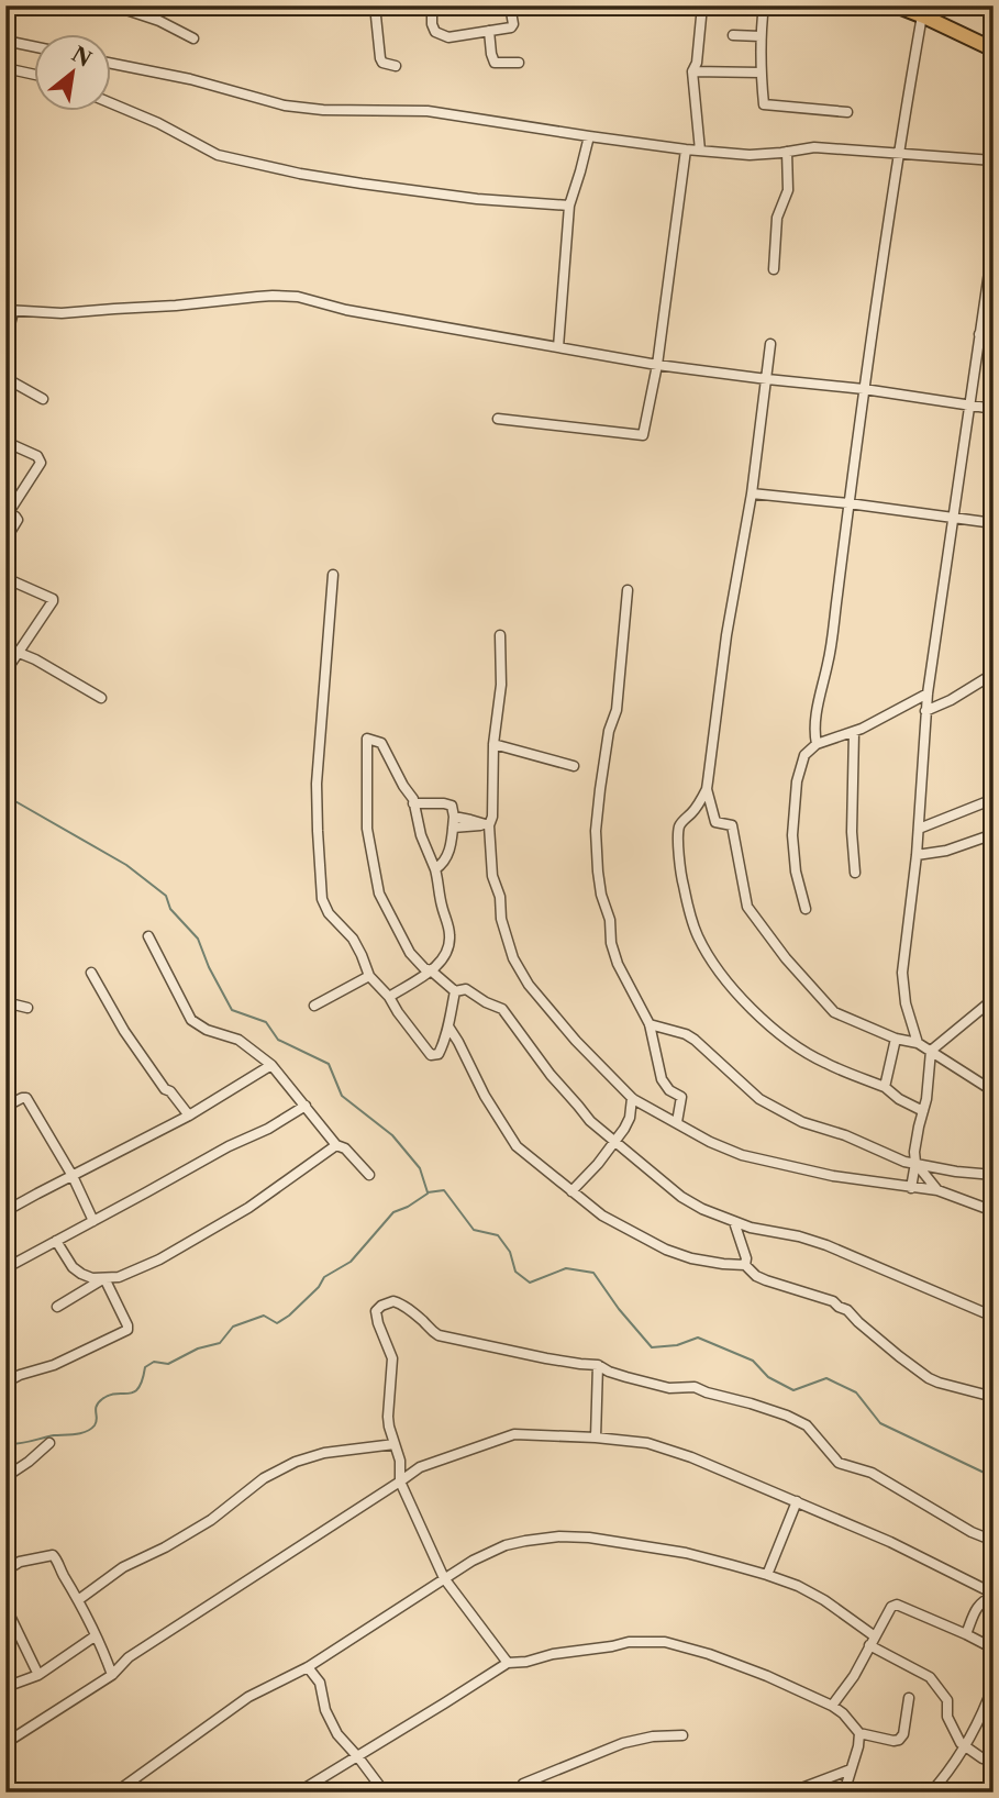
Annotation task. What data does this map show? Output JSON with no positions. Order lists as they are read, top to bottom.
{
  "north": "top right"
}
